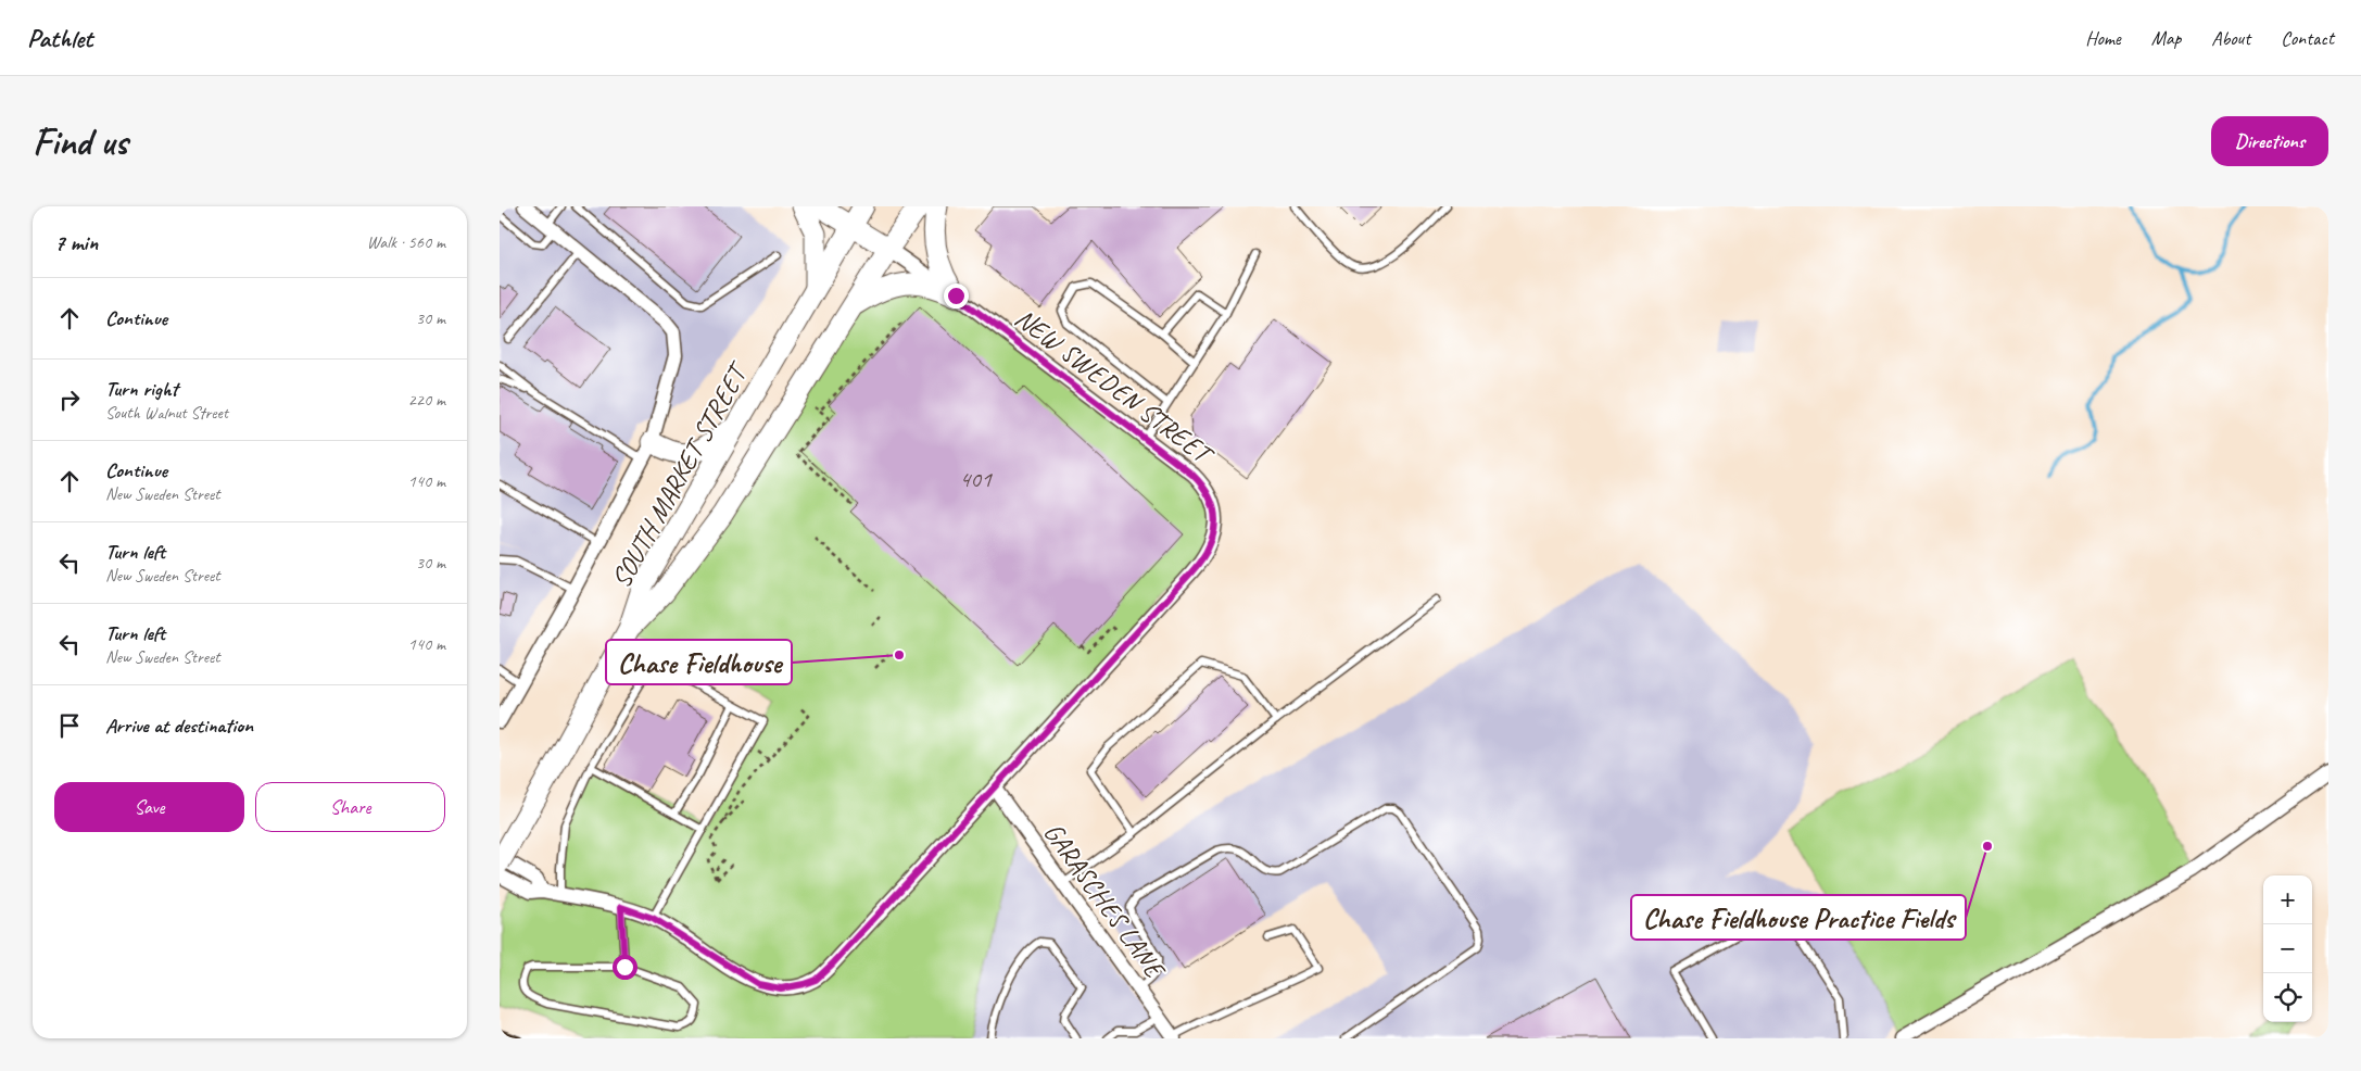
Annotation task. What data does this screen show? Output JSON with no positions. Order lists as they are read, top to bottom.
{
  "streets": {
    "main road": ["SOUTH MARKET STREET"],
    "street": ["NEW SWEDEN STREET", "GARASCHES LANE"]
  },
  "crossings": [
    ["NEW SWEDEN STREET", "GARASCHES LANE"]
  ],
  "places": ["Chase Fieldhouse", "Chase Fieldhouse Practice Fields"],
  "house_numbers": ["401"],
  "page": {
    "header": "Pathlet",
    "nav": [
      "Home",
      "Map",
      "About",
      "Contact"
    ],
    "buttons": [
      "Directions",
      ["Save", "Share"]
    ],
    "title": "Find us",
    "heading": ["7 min", "Walk · 560 m"],
    "list": [
      ["Continue", "30 m"],
      ["Turn right", "South Walnut Street", "220 m"],
      ["Continue", "New Sweden Street", "140 m"],
      ["Turn left", "New Sweden Street", "30 m"],
      ["Turn left", "New Sweden Street", "140 m"],
      "Arrive at destination"
    ],
    "map_buttons": ["+", "−"]
  }
}
